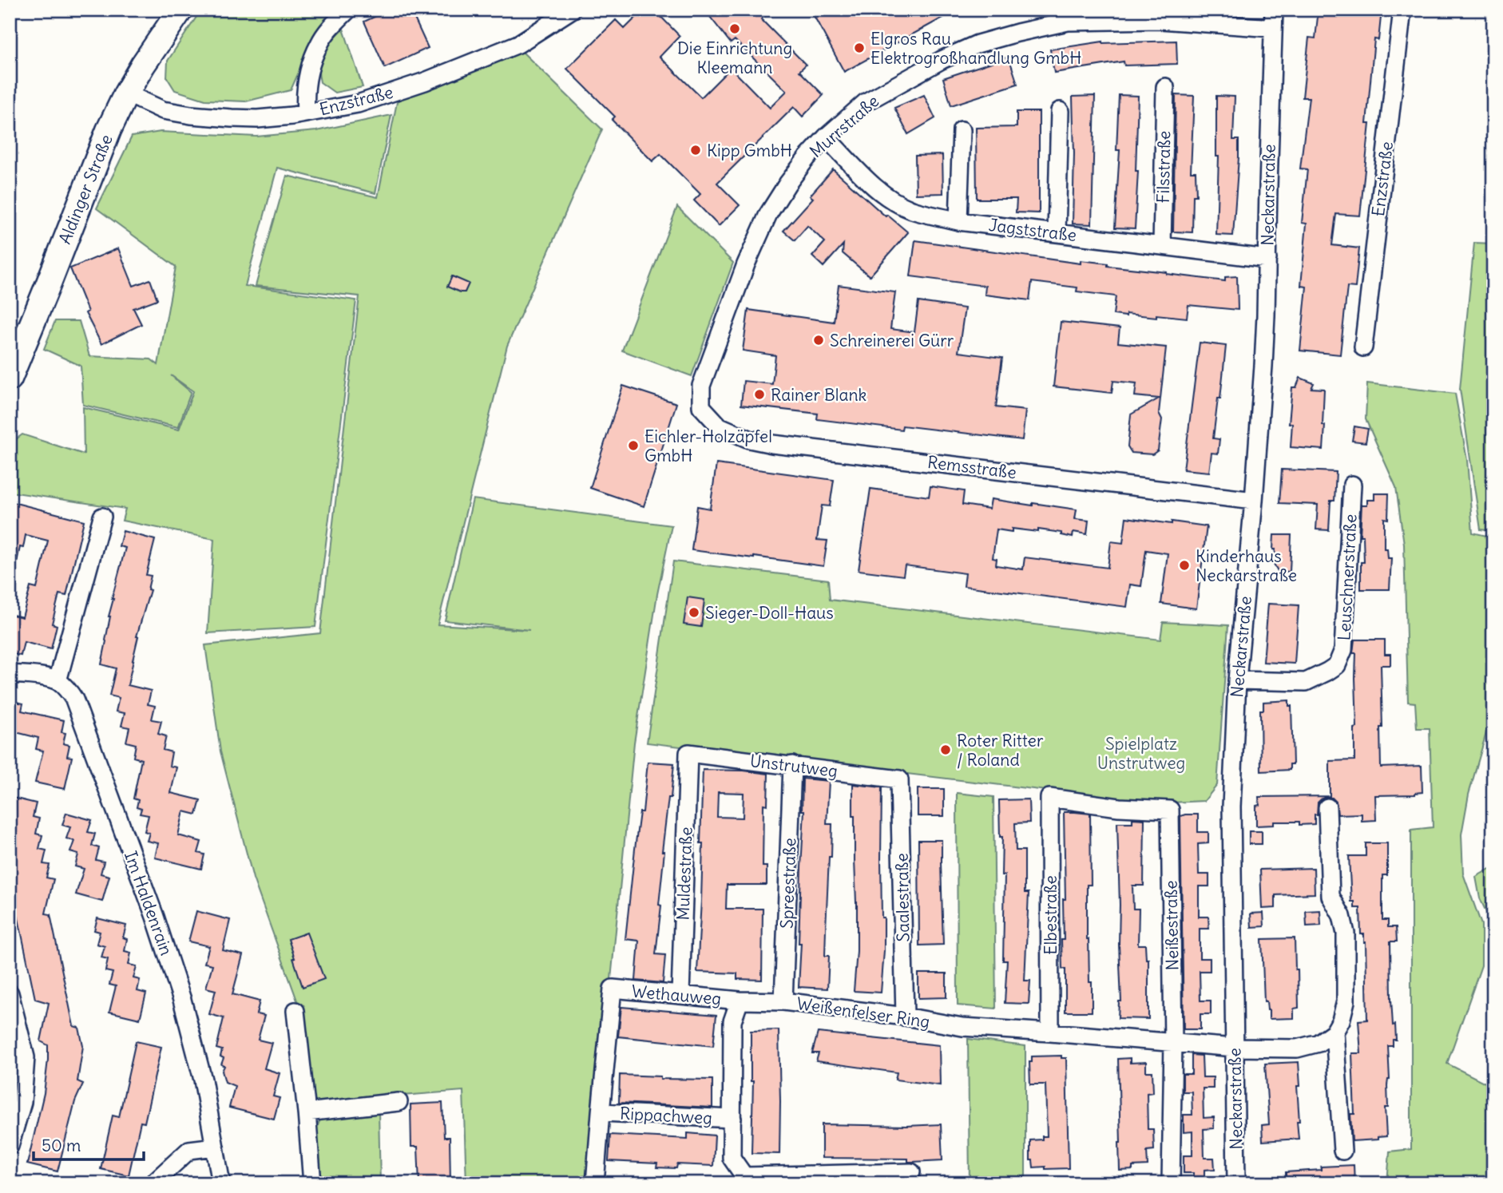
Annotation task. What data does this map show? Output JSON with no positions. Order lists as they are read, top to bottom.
{
  "streets": {
    "main road": ["Aldinger Straße"],
    "street": [
      "Enzstraße",
      "Murrstraße",
      "Filsstraße",
      "Neckarstraße",
      "Jagststraße",
      "Remsstraße",
      "Leuschnerstraße",
      "Unstrutweg",
      "Muldestraße",
      "Spreestraße",
      "Saalestraße",
      "Im Haldenrain",
      "Elbestraße",
      "Neißestraße",
      "Wethauweg",
      "Weißenfelser Ring",
      "Rippachweg"
    ]
  },
  "crossings": [
    ["Enzstraße", "Aldinger Straße"],
    ["Murrstraße", "Neckarstraße"],
    ["Murrstraße", "Jagststraße"],
    ["Murrstraße", "Remsstraße"],
    ["Filsstraße", "Jagststraße"],
    ["Neckarstraße", "Jagststraße"],
    ["Neckarstraße", "Remsstraße"],
    ["Neckarstraße", "Leuschnerstraße"],
    ["Neckarstraße", "Weißenfelser Ring"],
    ["Unstrutweg", "Muldestraße"],
    ["Unstrutweg", "Spreestraße"],
    ["Unstrutweg", "Saalestraße"],
    ["Muldestraße", "Wethauweg"],
    ["Spreestraße", "Weißenfelser Ring"],
    ["Saalestraße", "Weißenfelser Ring"],
    ["Elbestraße", "Neißestraße"],
    ["Elbestraße", "Weißenfelser Ring"],
    ["Neißestraße", "Weißenfelser Ring"],
    ["Wethauweg", "Weißenfelser Ring"],
    ["Wethauweg", "Rippachweg"]
  ],
  "parks": ["Spielplatz Unstrutweg"],
  "places": [
    "Die Einrichtung Kleemann",
    "Elgros Rau Elektrogroßhandlung GmbH",
    "Kipp GmbH",
    "Schreinerei Gürr",
    "Rainer Blank",
    "Eichler-Holzäpfel GmbH",
    "Kinderhaus Neckarstraße",
    "Sieger-Doll-Haus",
    "Roter Ritter / Roland"
  ],
  "scale_bar": "50 m"
}
